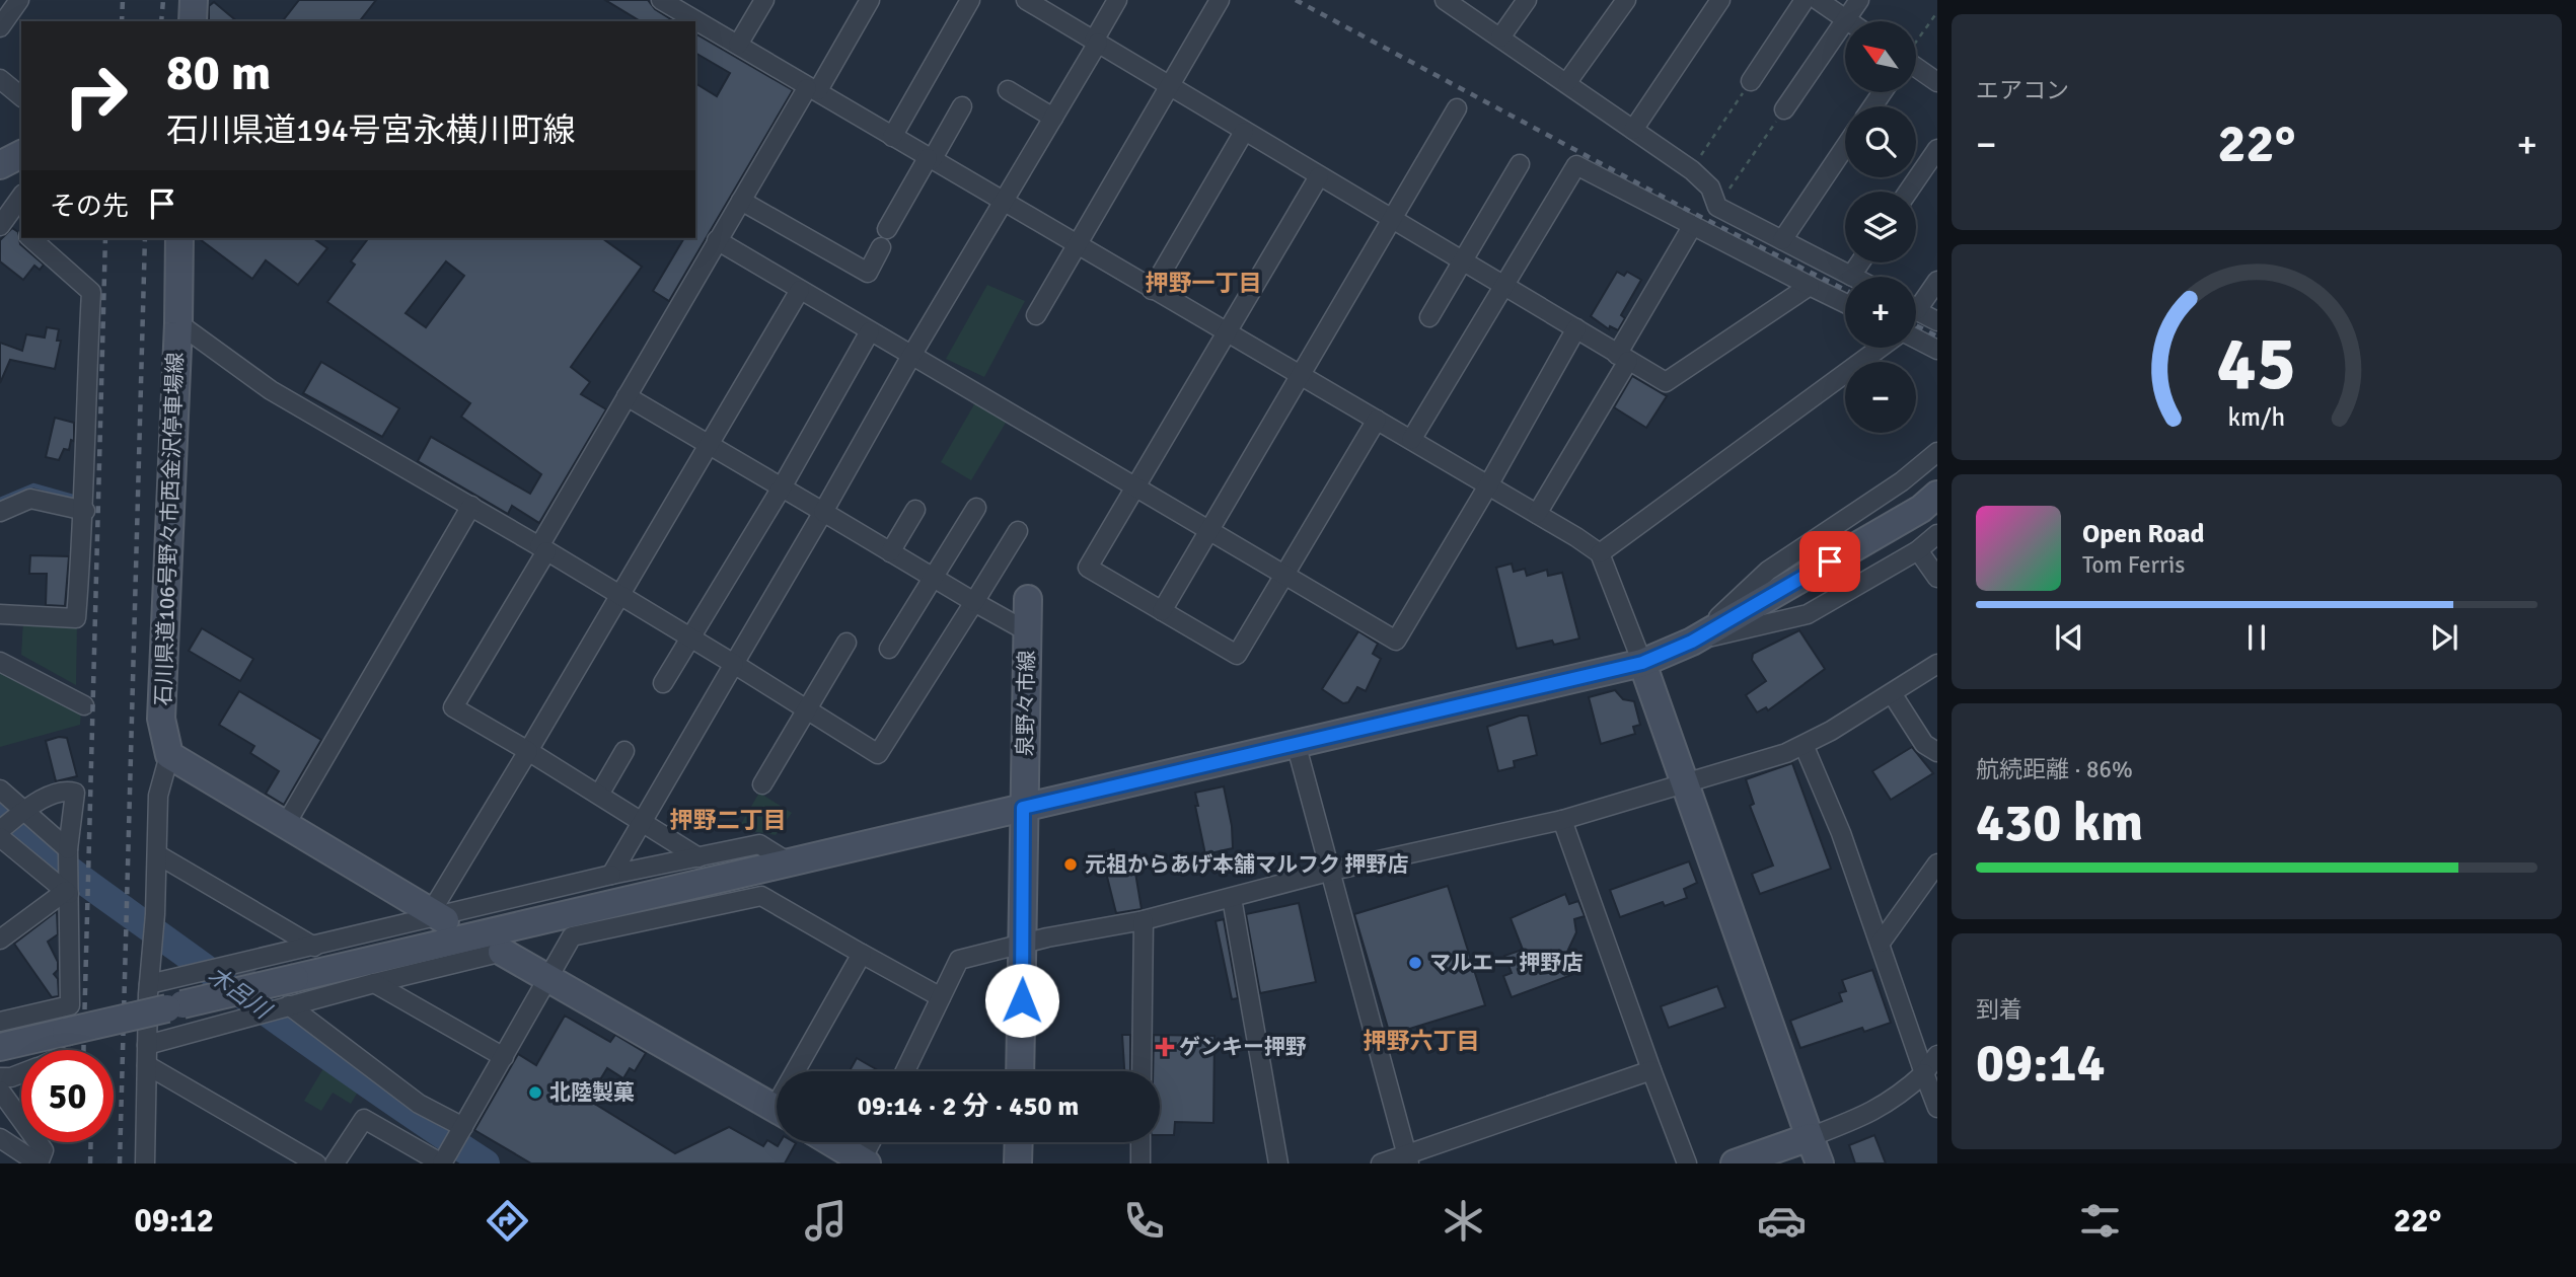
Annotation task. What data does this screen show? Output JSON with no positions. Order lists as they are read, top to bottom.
{
  "streets": {
    "main road": ["石川県道106号野々市西金沢停車場線", "泉野々市線"]
  },
  "districts": ["押野一丁目", "押野二丁目", "押野六丁目"],
  "water": ["木呂川"],
  "places": {
    "other": ["元祖からあげ本舗マルフク 押野店", "マルエー 押野店", "北陸製菓"],
    "health": ["ゲンキー押野"]
  },
  "north": "top left",
  "page": {
    "tile": [
      "エアコン",
      ["航続距離 · 86%", "430 km"],
      ["到着", "09:14"]
    ],
    "map_buttons": ["+", "−"],
    "turn": ["80 m", "石川県道194号宮永横川町線"],
    "heat": ["−", "22°", "+"],
    "then": "その先",
    "song": ["Open Road", "Tom Ferris"],
    "limit": "50",
    "trip": "09:14 · 2 分 · 450 m",
    "tabs": ["09:12", "22°"],
    "gauge": ["45", "km/h"]
  }
}
